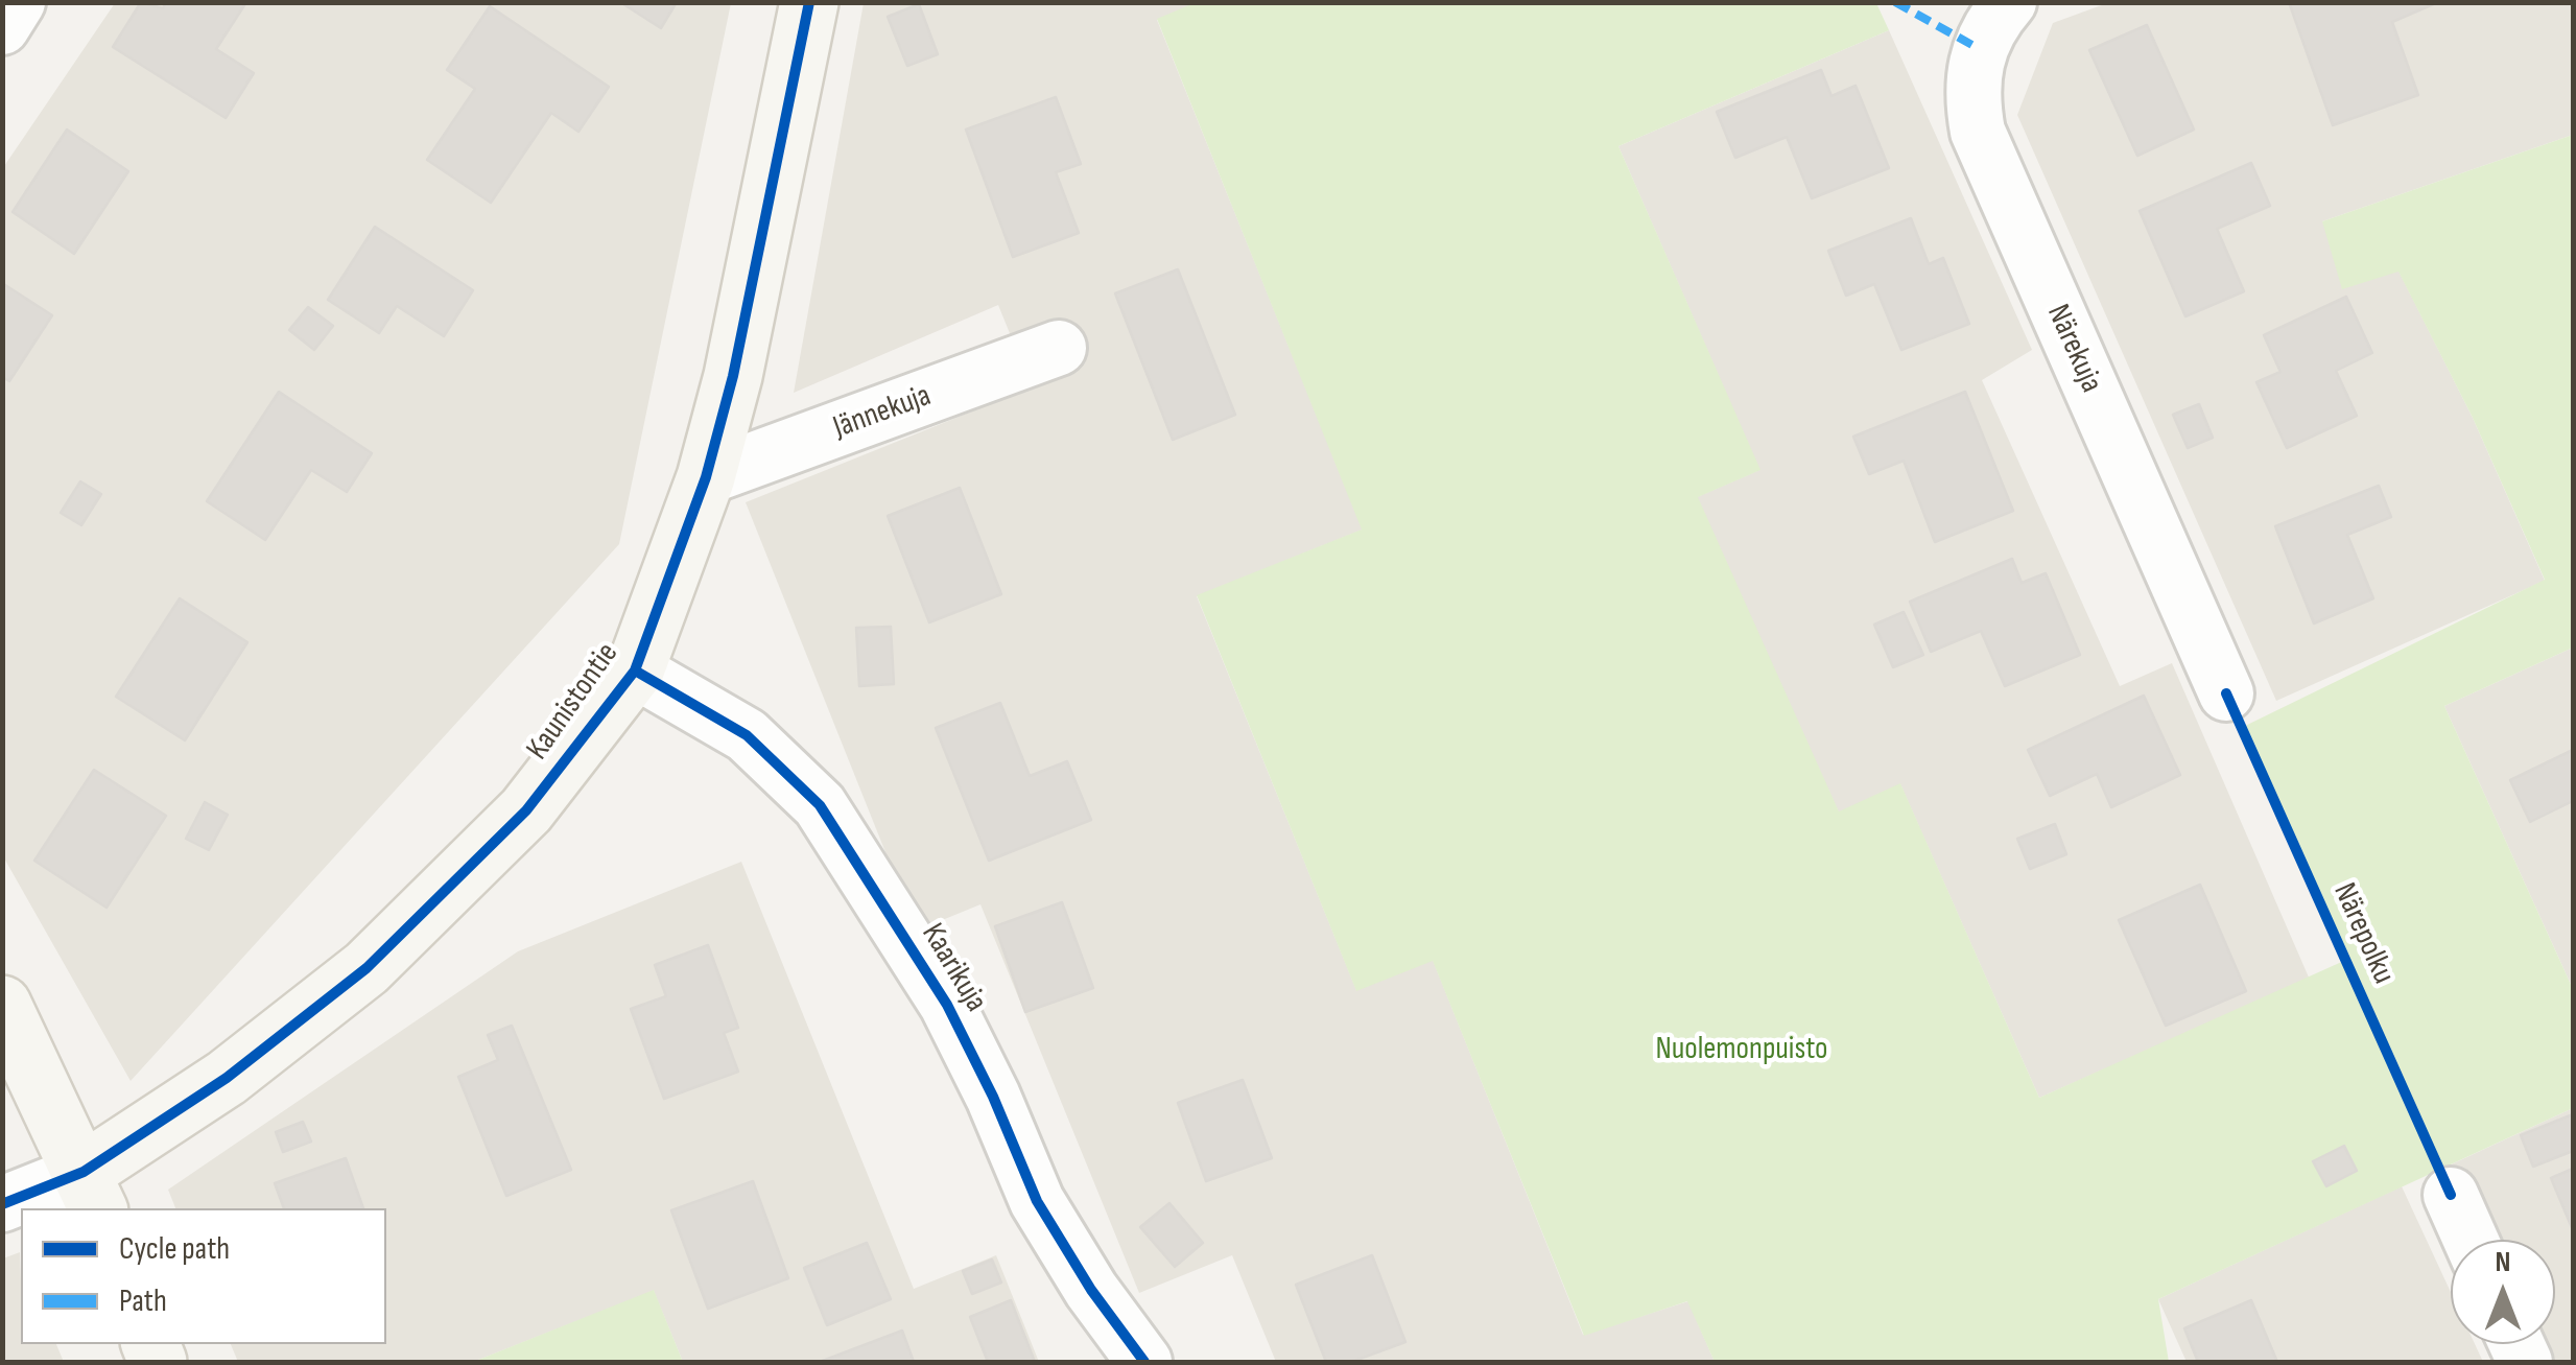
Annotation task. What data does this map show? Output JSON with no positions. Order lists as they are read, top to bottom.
{
  "streets": {
    "street": [
      "Närekuja",
      "Jännekuja",
      "Kaunistontie",
      "Kaarikuja"
    ],
    "cycle path": ["Närepolku"]
  },
  "crossings": [
    ["Jännekuja", "Kaunistontie"],
    ["Kaunistontie", "Kaarikuja"]
  ],
  "parks": ["Nuolemonpuisto"],
  "legend": ["Cycle path", "Path"],
  "north": "top"
}
